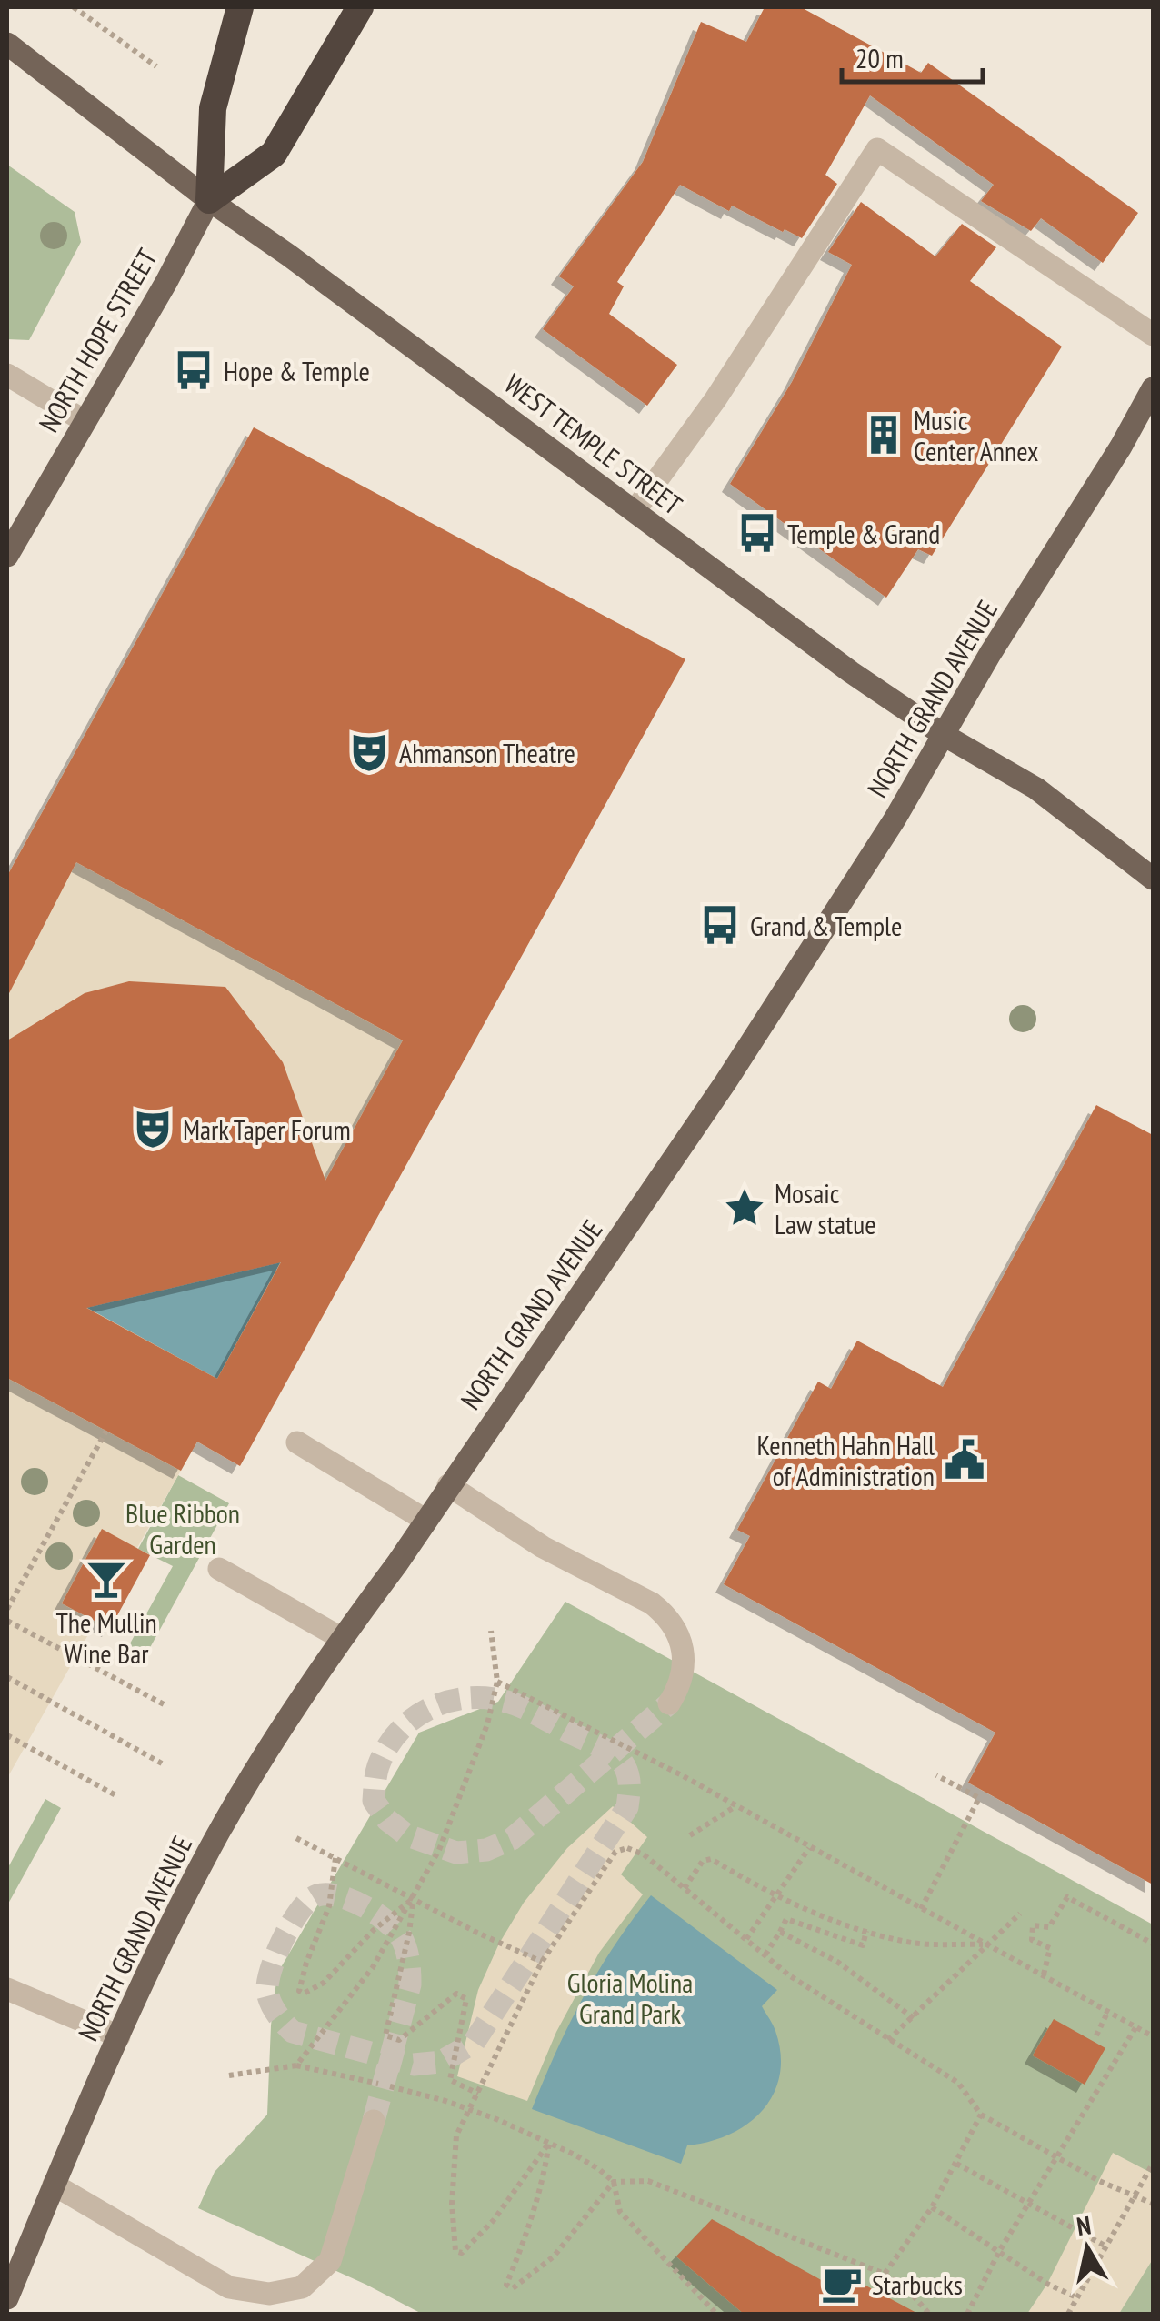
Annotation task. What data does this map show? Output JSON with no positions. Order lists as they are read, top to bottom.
{
  "streets": {
    "main road": ["NORTH HOPE STREET", "WEST TEMPLE STREET", "NORTH GRAND AVENUE"]
  },
  "crossings": [
    ["NORTH HOPE STREET", "WEST TEMPLE STREET"],
    ["WEST TEMPLE STREET", "NORTH GRAND AVENUE"]
  ],
  "parks": ["Blue Ribbon Garden", "Gloria Molina Grand Park"],
  "places": {
    "bus stop": ["Hope & Temple", "Temple & Grand", "Grand & Temple"],
    "building": ["Music Center Annex"],
    "theatre": ["Ahmanson Theatre", "Mark Taper Forum"],
    "place": ["Mosaic Law statue"],
    "public building": ["Kenneth Hahn Hall of Administration"],
    "bar": ["The Mullin Wine Bar"],
    "cafe": ["Starbucks"]
  },
  "scale_bar": "20 m",
  "north": "top"
}
